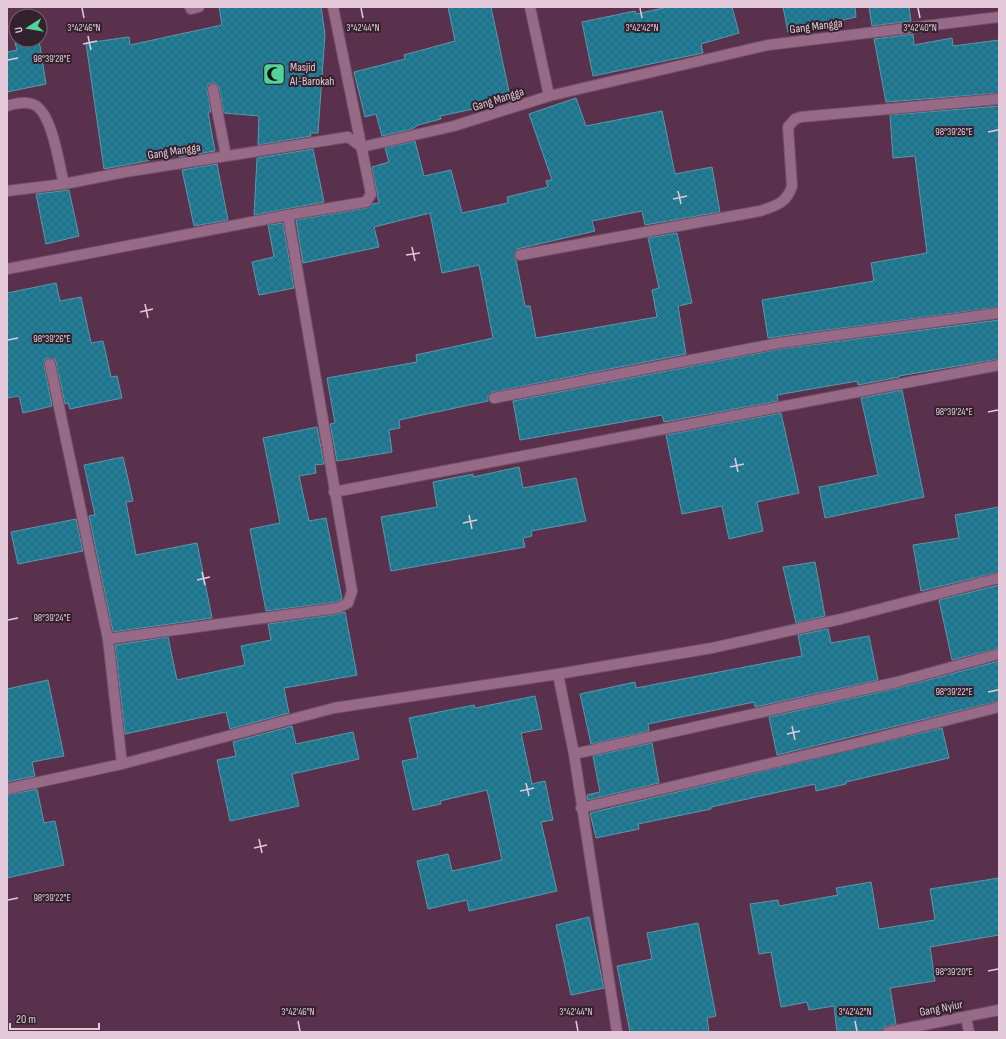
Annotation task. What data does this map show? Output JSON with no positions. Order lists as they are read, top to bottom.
{
  "streets": {
    "street": ["Gang Mangga", "Gang Nyiur"]
  },
  "places": {
    "mosque": ["Masjid Al-Barokah"]
  },
  "scale_bar": "20 m",
  "north": "left",
  "coordinates": [
    "3°42'46\"N",
    "3°42'44\"N",
    "3°42'42\"N",
    "3°42'40\"N",
    "98°39'28\"E",
    "98°39'26\"E",
    "98°39'24\"E",
    "98°39'22\"E",
    "98°39'20\"E"
  ]
}
